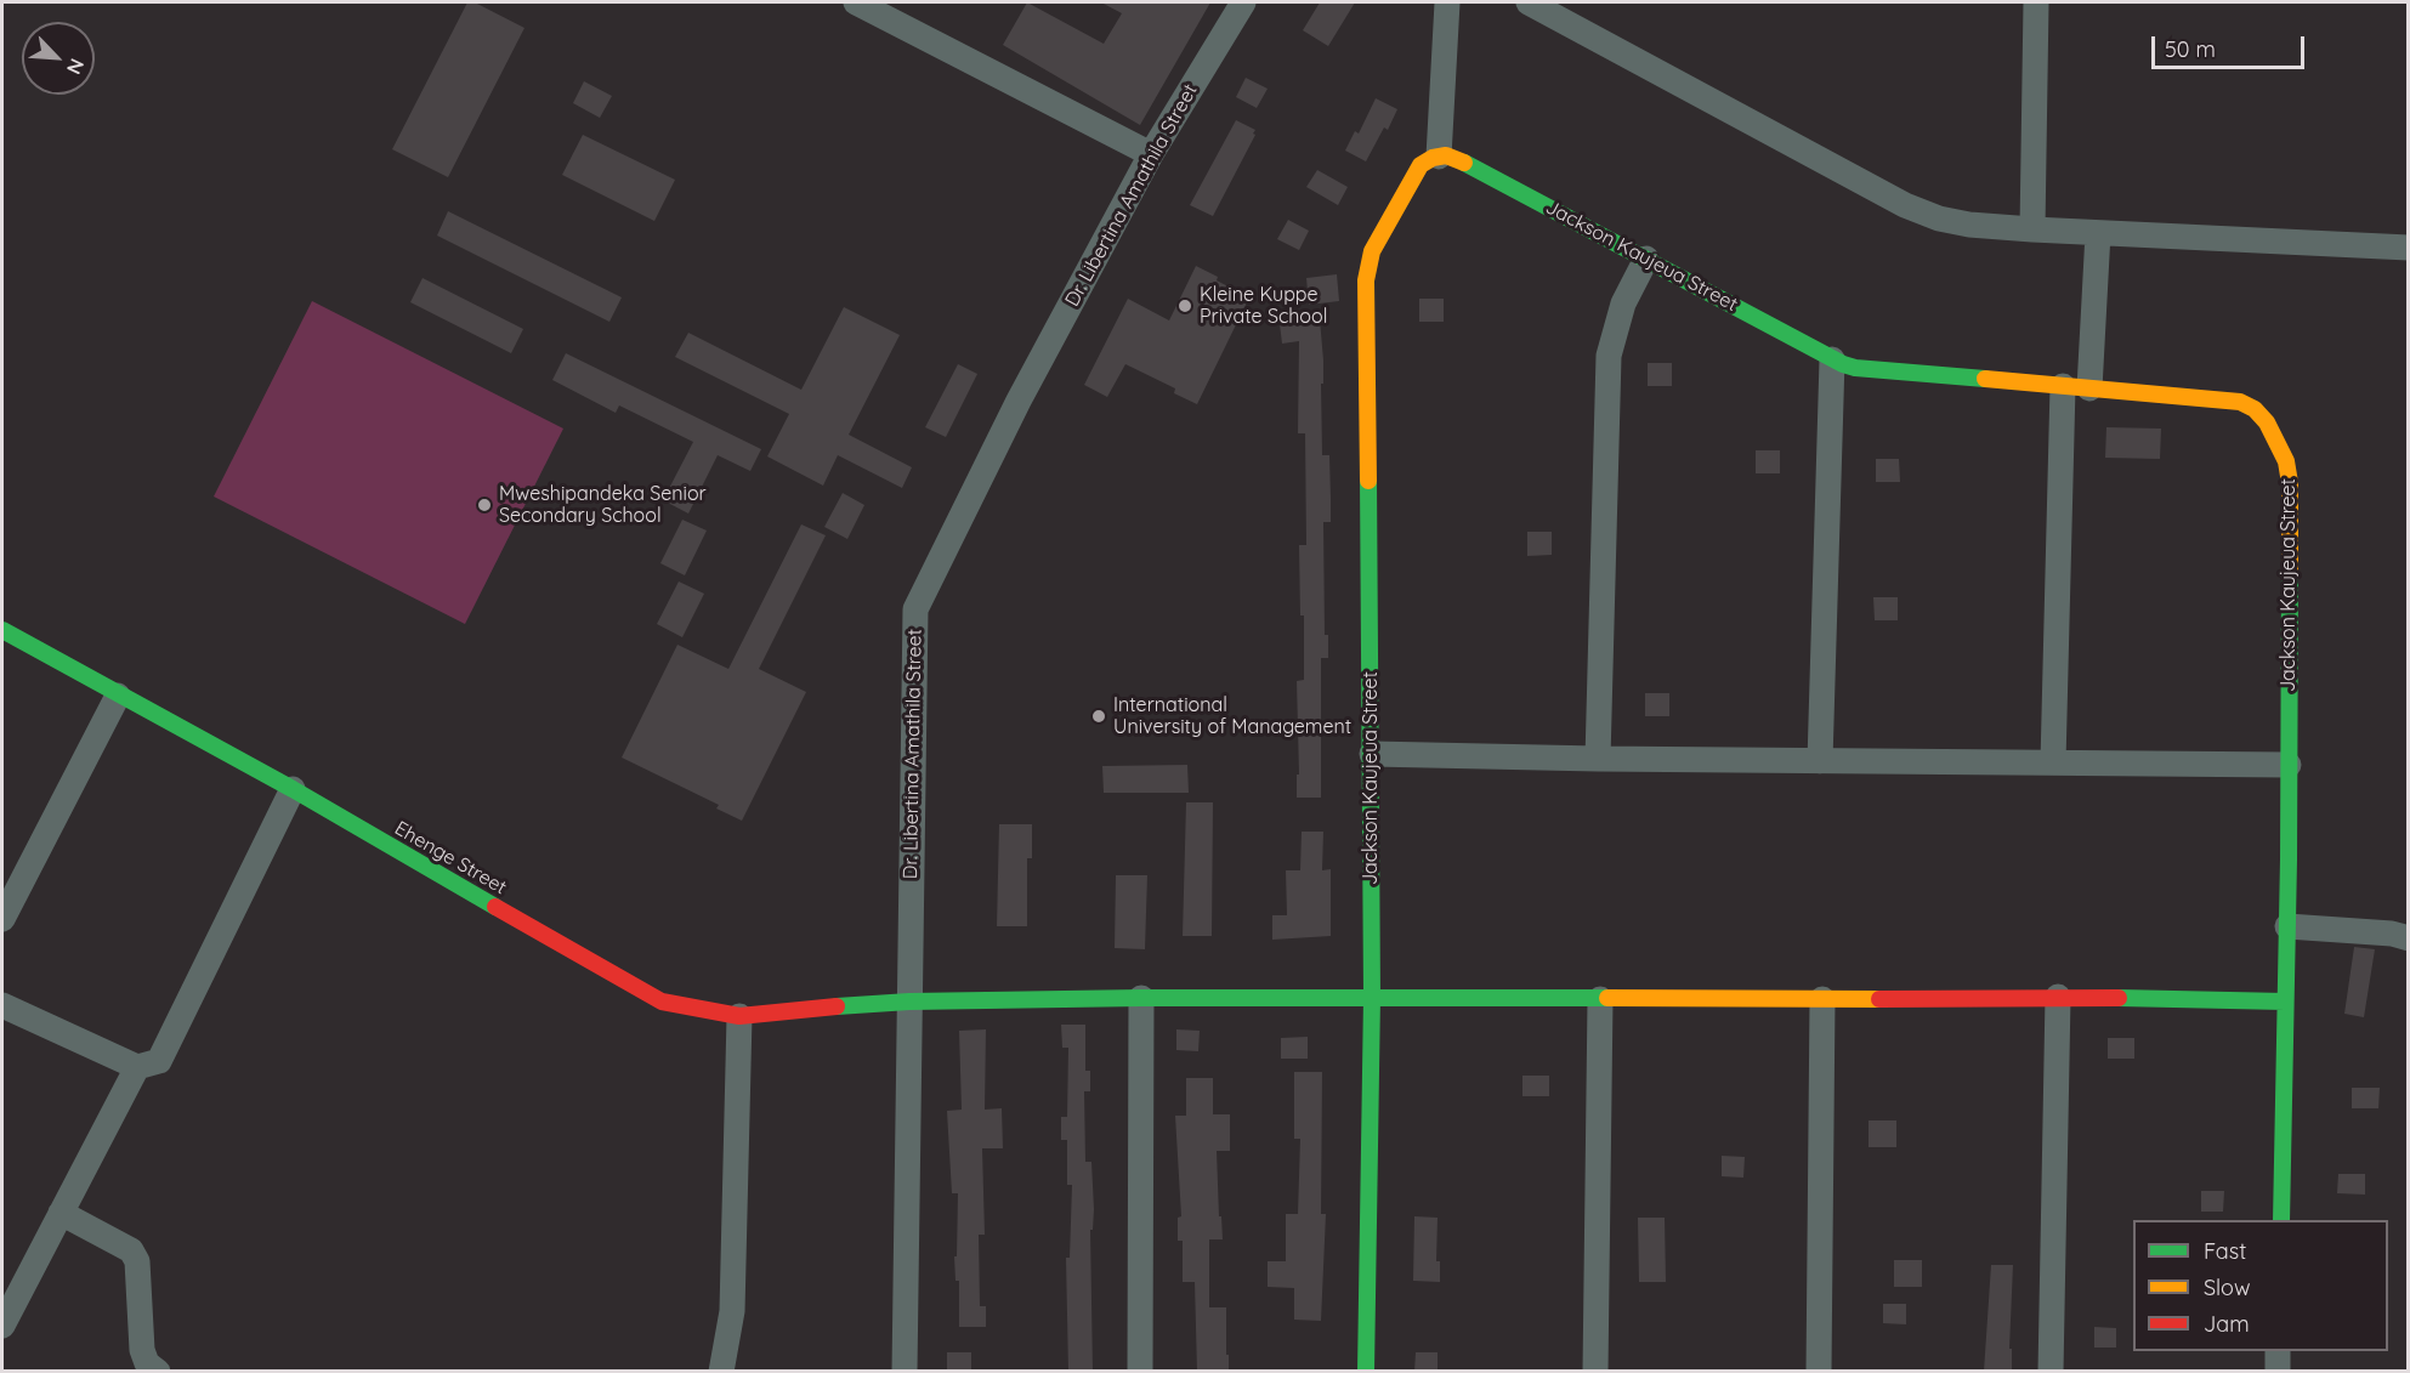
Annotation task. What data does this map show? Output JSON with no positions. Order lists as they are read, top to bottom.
{
  "streets": {
    "street": ["Dr. Libertina Amathila Street", "Jackson Kaujeua Street", "Ehenge Street"]
  },
  "crossings": [
    ["Dr. Libertina Amathila Street", "Ehenge Street"],
    ["Jackson Kaujeua Street", "Ehenge Street"]
  ],
  "places": ["Kleine Kuppe Private School", "Mweshipandeka Senior Secondary School", "International University of Management"],
  "legend": ["Fast", "Slow", "Jam"],
  "scale_bar": "50 m",
  "north": "bottom right"
}
